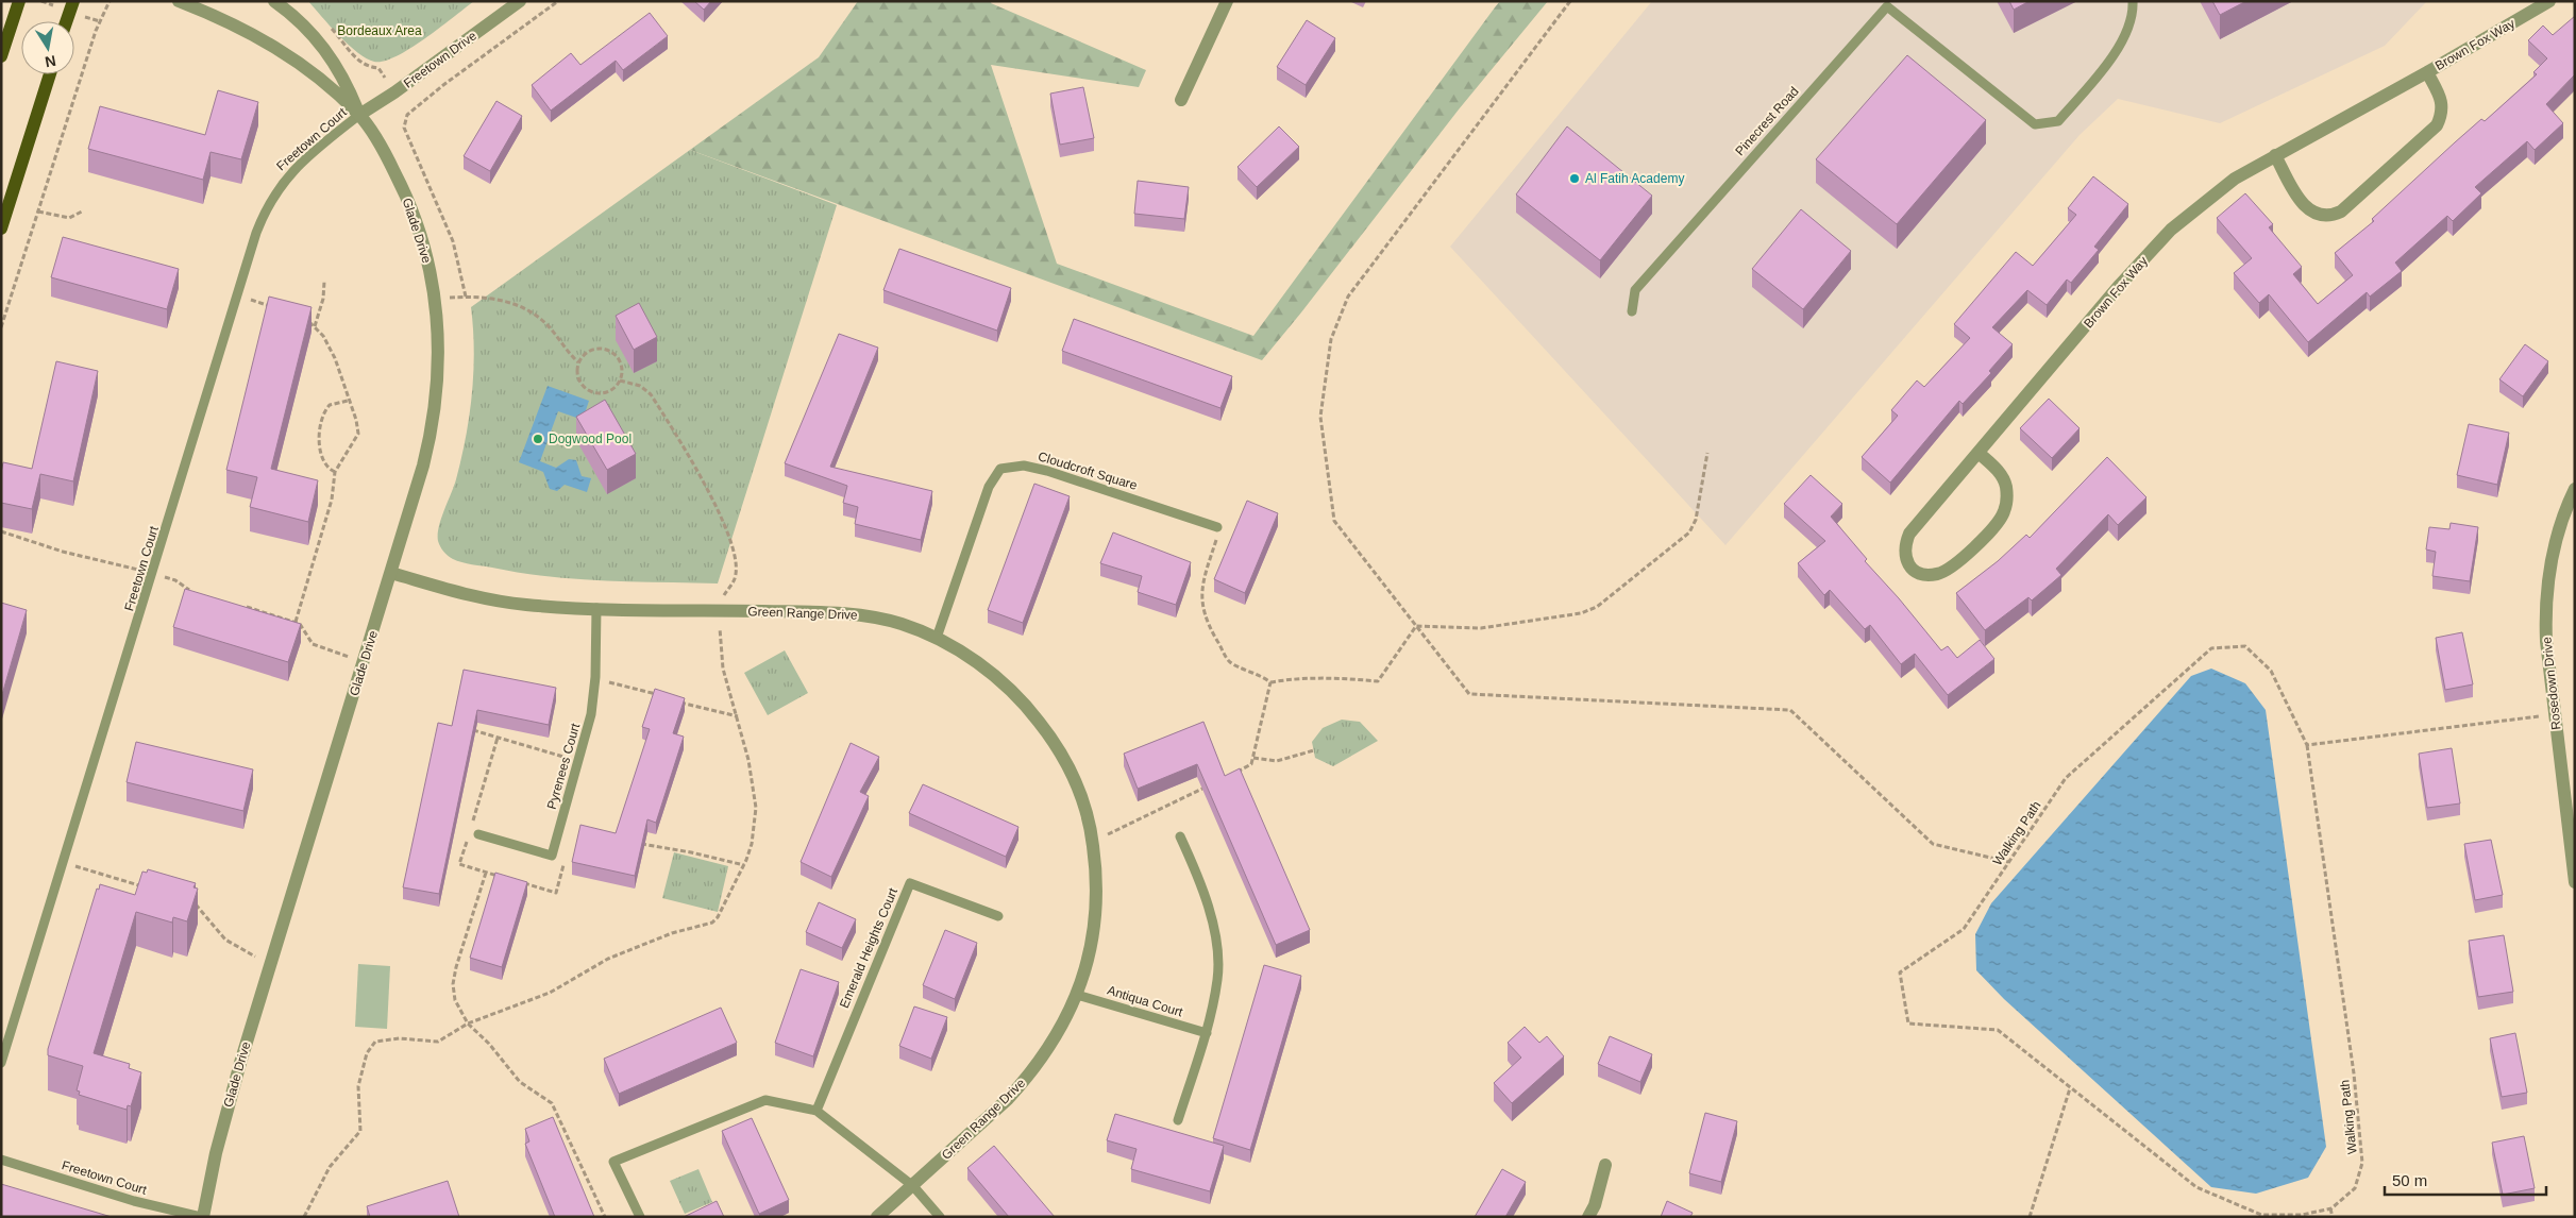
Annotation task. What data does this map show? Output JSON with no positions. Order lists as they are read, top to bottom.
{
  "streets": {
    "street": [
      "Brown Fox Way",
      "Freetown Drive",
      "Glade Drive",
      "Green Range Drive",
      "Rosedown Drive"
    ],
    "lane": [
      "Pinecrest Road",
      "Freetown Court",
      "Cloudcroft Square",
      "Pyrenees Court",
      "Emerald Heights Court",
      "Antiqua Court"
    ],
    "path": ["Walking Path"]
  },
  "crossings": [
    ["Freetown Drive", "Freetown Court"],
    ["Freetown Drive", "Glade Drive"],
    ["Freetown Court", "Glade Drive"],
    ["Glade Drive", "Green Range Drive"],
    ["Cloudcroft Square", "Green Range Drive"],
    ["Green Range Drive", "Pyrenees Court"],
    ["Green Range Drive", "Antiqua Court"]
  ],
  "parks": ["Bordeaux Area"],
  "places": ["Al Fatih Academy", "Dogwood Pool"],
  "scale_bar": "50 m",
  "north": "bottom"
}
